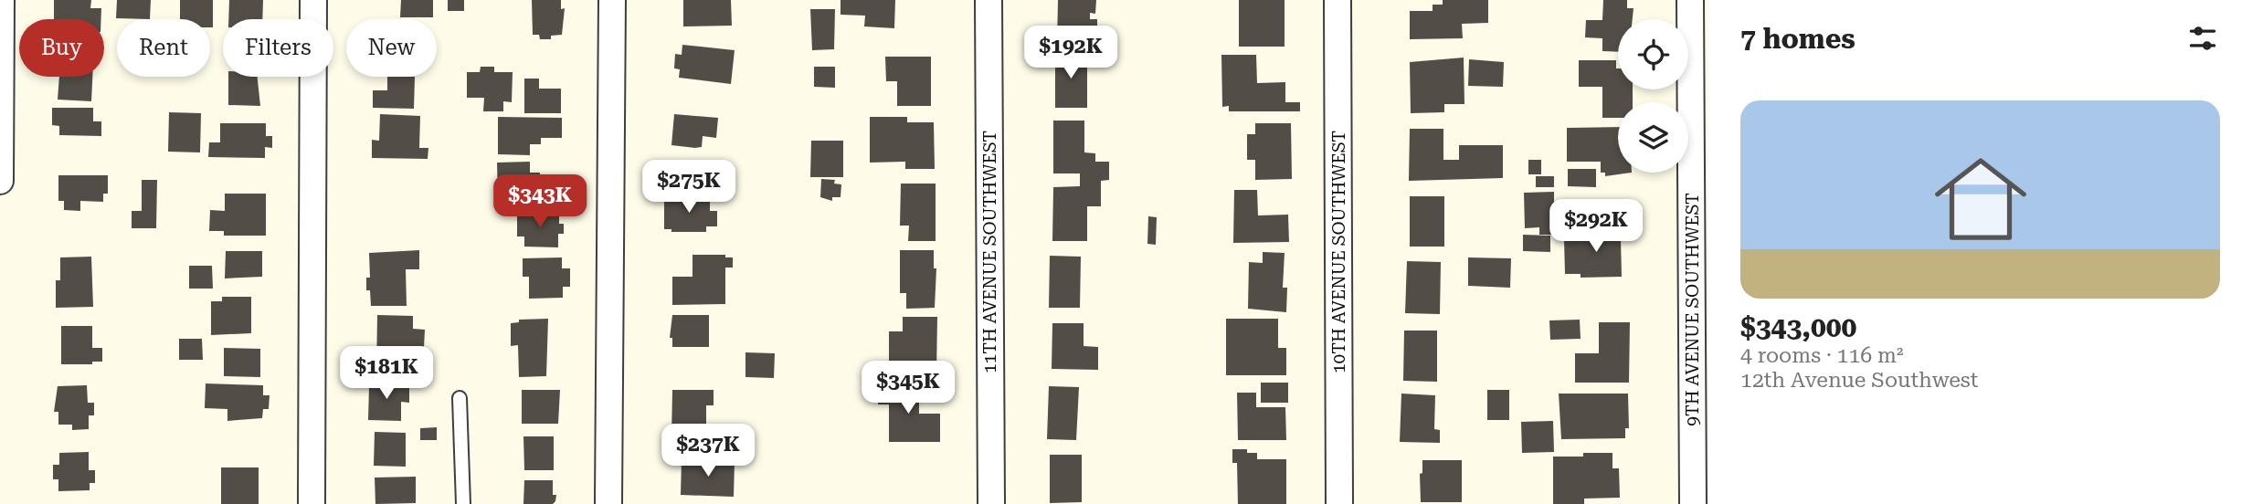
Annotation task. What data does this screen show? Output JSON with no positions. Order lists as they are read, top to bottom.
{
  "streets": {
    "street": ["11TH AVENUE SOUTHWEST", "10TH AVENUE SOUTHWEST", "9TH AVENUE SOUTHWEST"]
  },
  "page": {
    "heading": "7 homes",
    "chip": [
      "Buy",
      "Rent",
      "Filters",
      "New"
    ],
    "price": [
      "$192K",
      "$275K",
      "$343K",
      "$292K",
      "$181K",
      "$345K",
      "$237K"
    ],
    "list": [
      {
        "name": "$343,000",
        "note": "4 rooms · 116 m² · 12th Avenue Southwest"
      }
    ]
  }
}
